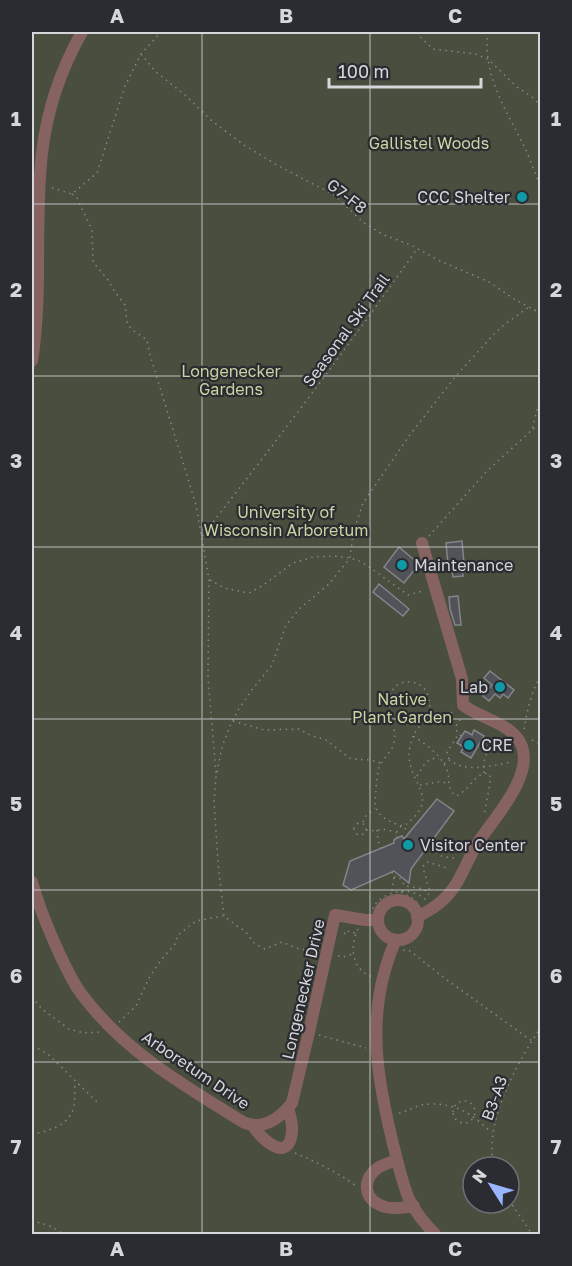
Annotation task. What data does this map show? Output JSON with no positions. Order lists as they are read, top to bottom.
{
  "streets": {
    "street": ["Longenecker Drive", "Arboretum Drive"],
    "path": ["G7-F8", "Seasonal Ski Trail", "B3-A3"]
  },
  "crossings": [
    ["G7-F8", "Seasonal Ski Trail"],
    ["Longenecker Drive", "Arboretum Drive"]
  ],
  "parks": [
    "Gallistel Woods",
    "Longenecker Gardens",
    "University of Wisconsin Arboretum",
    "Native Plant Garden"
  ],
  "places": [
    "CCC Shelter",
    "Maintenance",
    "Lab",
    "CRE",
    "Visitor Center"
  ],
  "scale_bar": "100 m",
  "north": "top left",
  "grid": {
    "columns": ["A", "B", "C"],
    "rows": [
      "1",
      "2",
      "3",
      "4",
      "5",
      "6",
      "7"
    ]
  }
}
